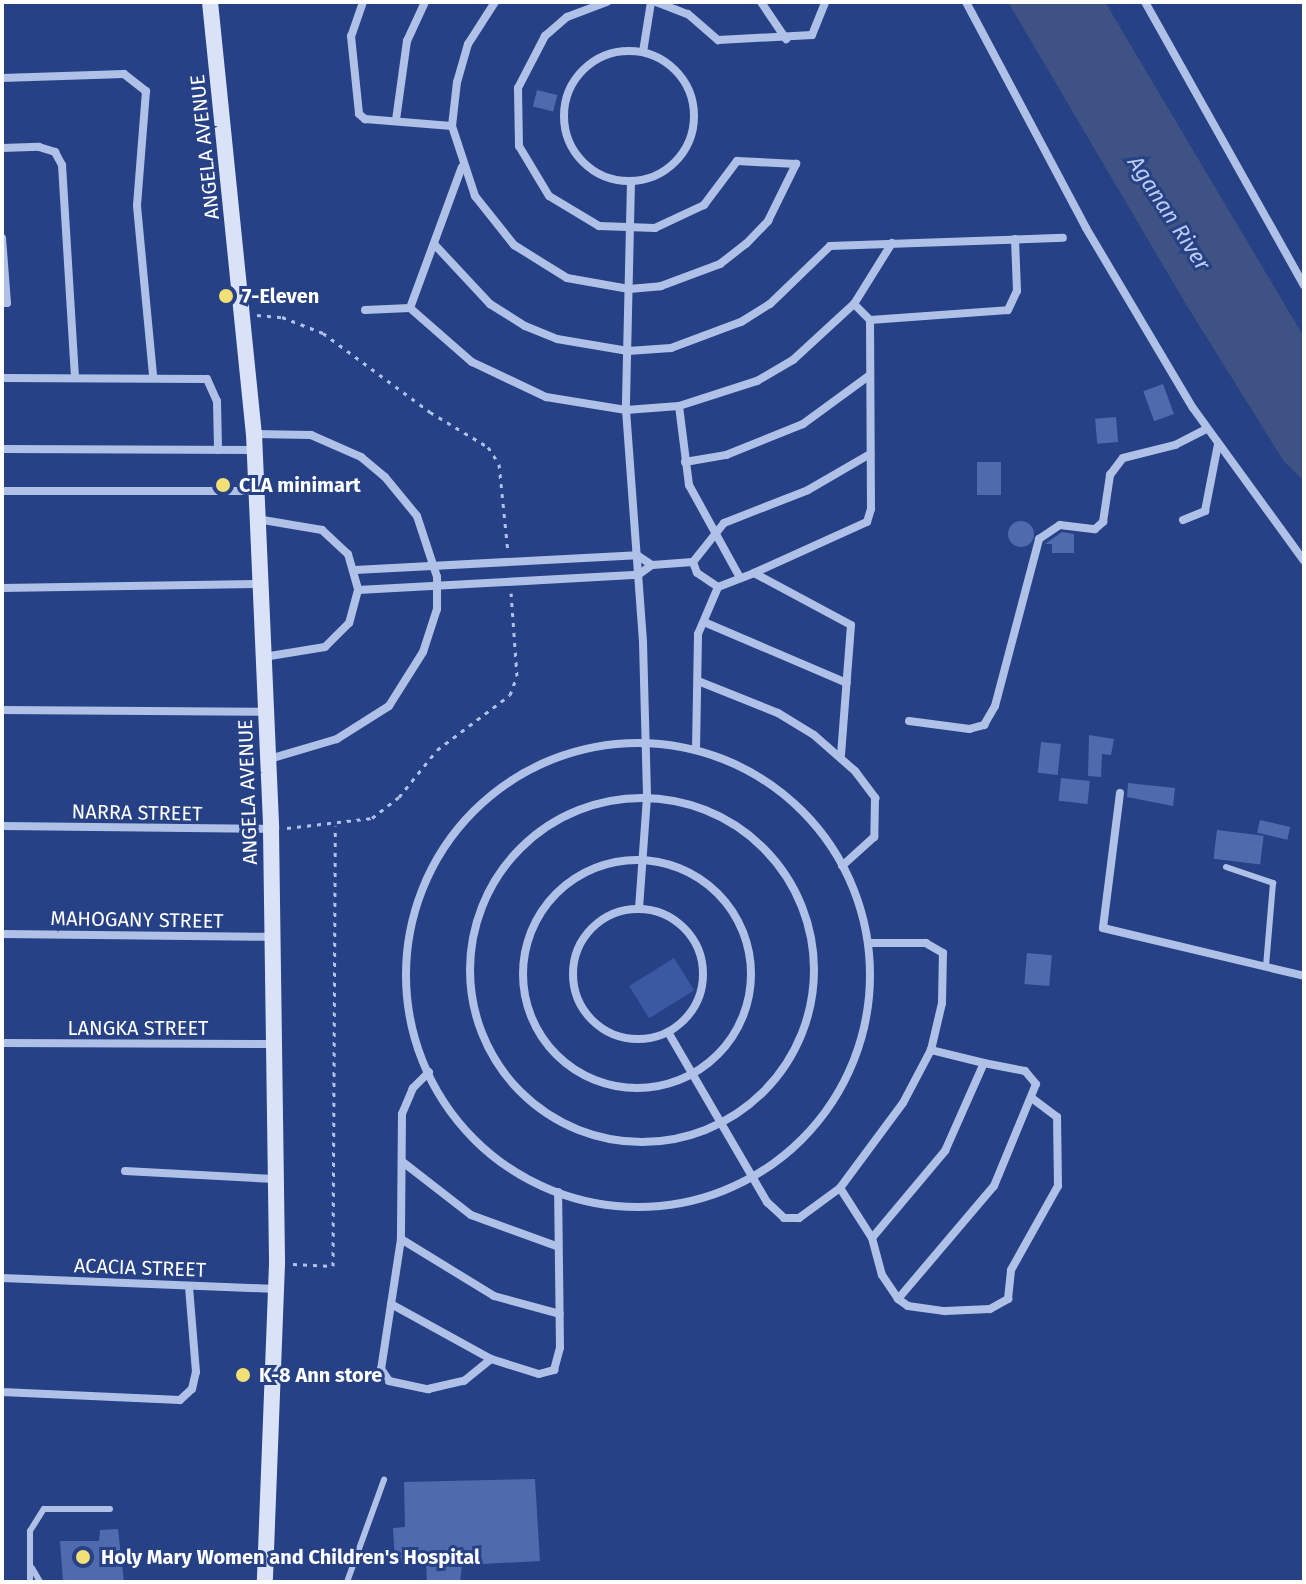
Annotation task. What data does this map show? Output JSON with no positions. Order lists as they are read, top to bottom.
{
  "streets": {
    "main road": ["ANGELA AVENUE"],
    "street": [
      "NARRA STREET",
      "MAHOGANY STREET",
      "LANGKA STREET",
      "ACACIA STREET"
    ]
  },
  "crossings": [
    ["ANGELA AVENUE", "NARRA STREET"],
    ["ANGELA AVENUE", "MAHOGANY STREET"],
    ["ANGELA AVENUE", "LANGKA STREET"],
    ["ANGELA AVENUE", "ACACIA STREET"]
  ],
  "water": ["Aganan River"],
  "places": [
    "7-Eleven",
    "CLA minimart",
    "K-8 Ann store",
    "Holy Mary Women and Children's Hospital"
  ]
}
